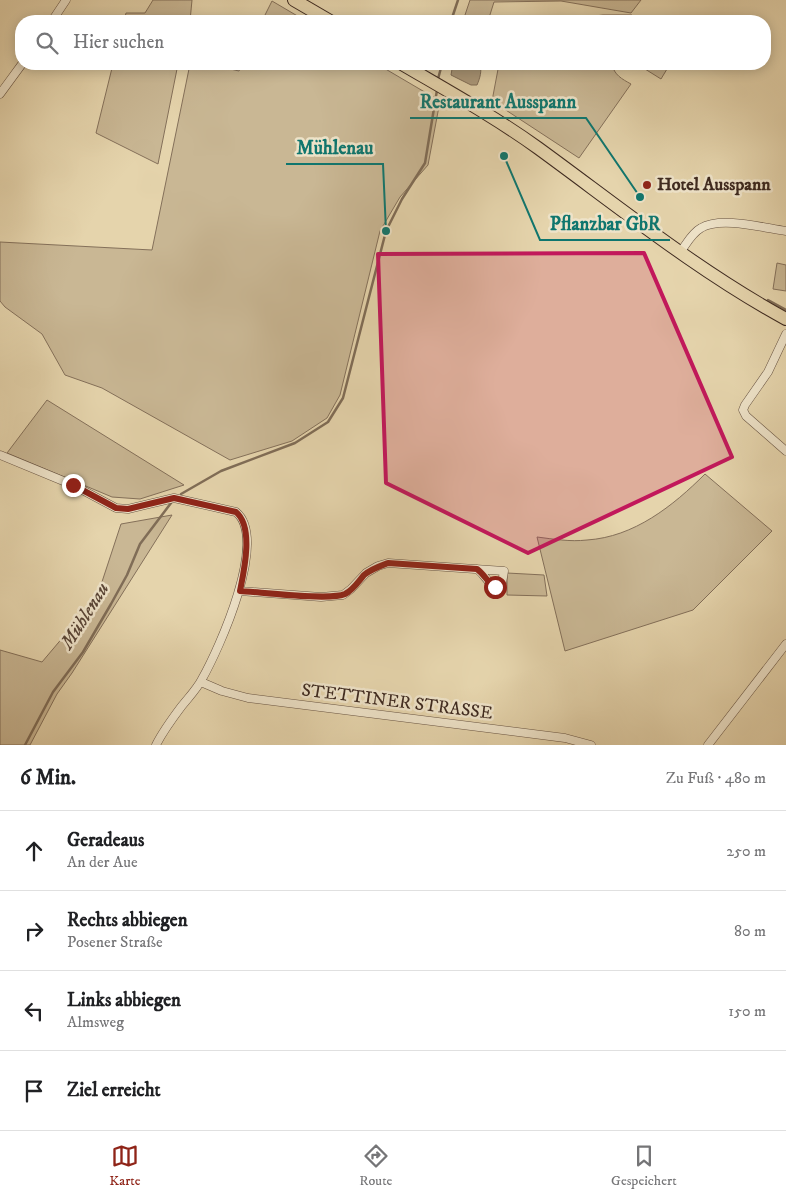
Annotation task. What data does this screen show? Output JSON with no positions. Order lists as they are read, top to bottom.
{
  "streets": {
    "street": ["STETTINER STRASSE"]
  },
  "water": ["Mühlenau"],
  "places": [
    "Pflanzbar GbR",
    "Hotel Ausspann",
    "Restaurant Ausspann",
    "Mühlenau"
  ],
  "page": {
    "search": "Hier suchen",
    "heading": ["6 Min.", "Zu Fuß · 480 m"],
    "list": [
      ["Geradeaus", "An der Aue", "250 m"],
      ["Rechts abbiegen", "Posener Straße", "80 m"],
      ["Links abbiegen", "Almsweg", "150 m"],
      "Ziel erreicht"
    ],
    "nav": ["Karte", "Route", "Gespeichert"]
  }
}
